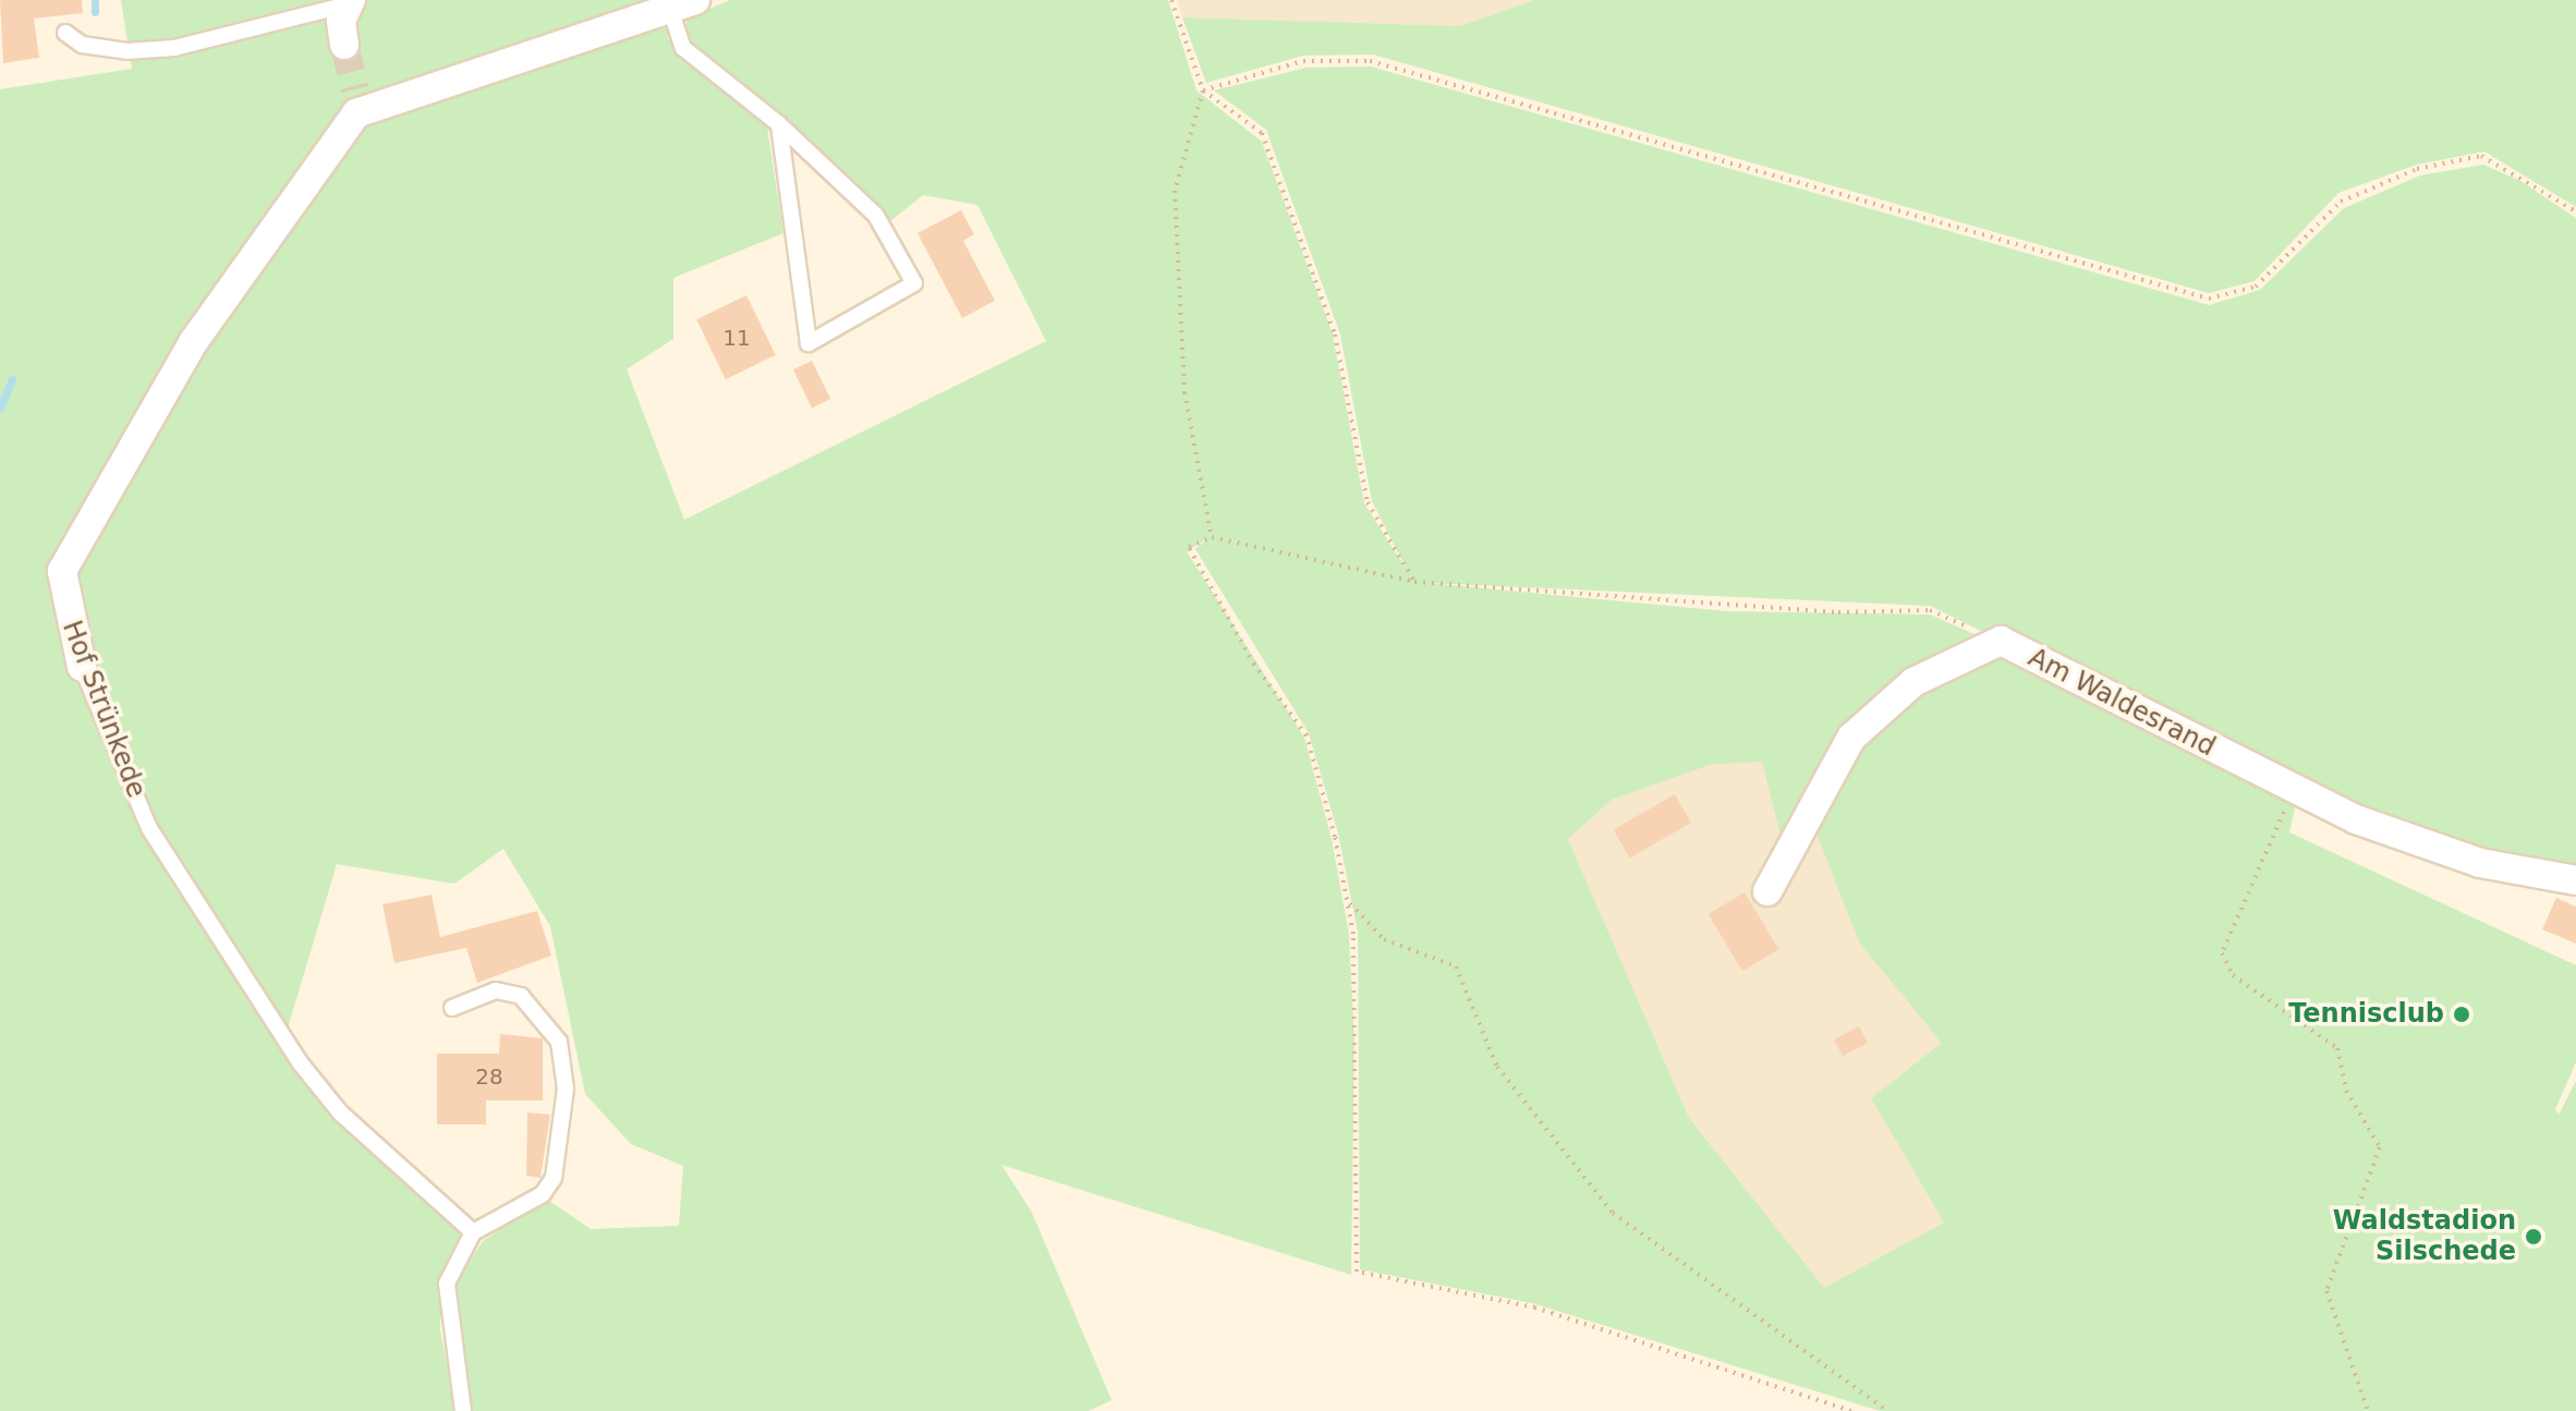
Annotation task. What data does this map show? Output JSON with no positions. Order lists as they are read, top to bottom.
{
  "streets": {
    "street": ["Am Waldesrand", "Hof Strünkede"]
  },
  "places": ["Tennisclub", "Waldstadion Silschede"],
  "house_numbers": ["11", "28"]
}
